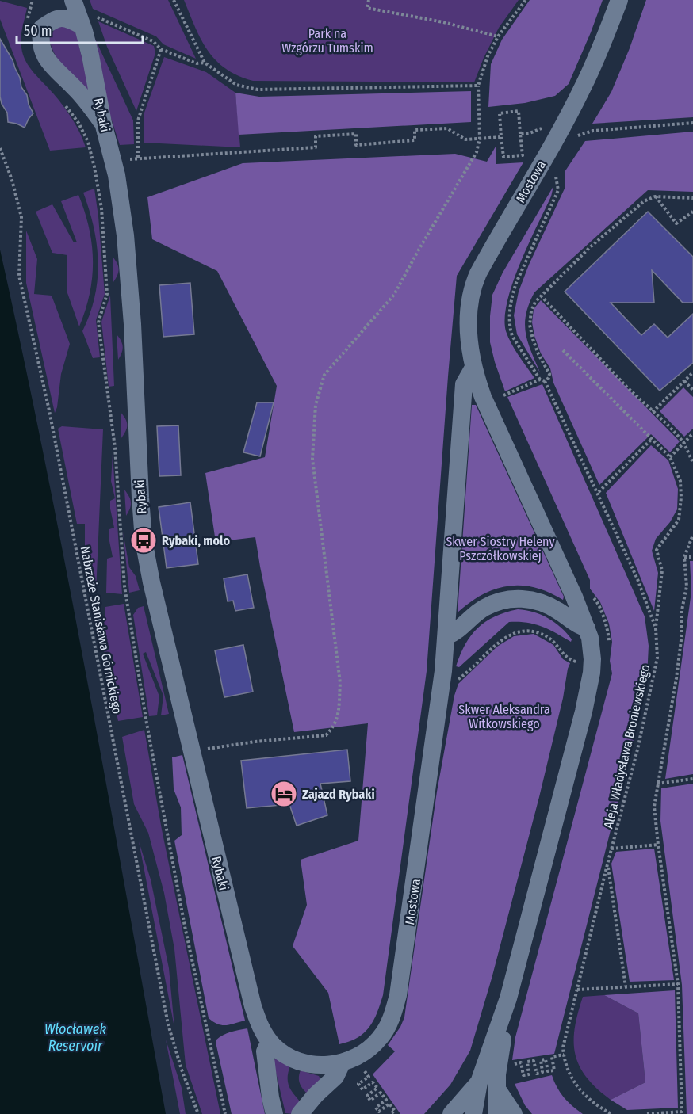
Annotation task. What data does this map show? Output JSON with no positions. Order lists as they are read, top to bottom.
{
  "streets": {
    "street": ["Rybaki", "Mostowa"],
    "path": ["Nabrzeże Stanisława Górnickiego", "Aleja Władysława Broniewskiego"]
  },
  "crossings": [
    ["Rybaki", "Mostowa"]
  ],
  "water": ["Włocławek Reservoir"],
  "parks": ["Park na Wzgórzu Tumskim", "Skwer Siostry Heleny Pszczółkowskiej", "Skwer Aleksandra Witkowskiego"],
  "places": {
    "bus stop": ["Rybaki, molo"],
    "hotel": ["Zajazd Rybaki"]
  },
  "scale_bar": "50 m"
}
